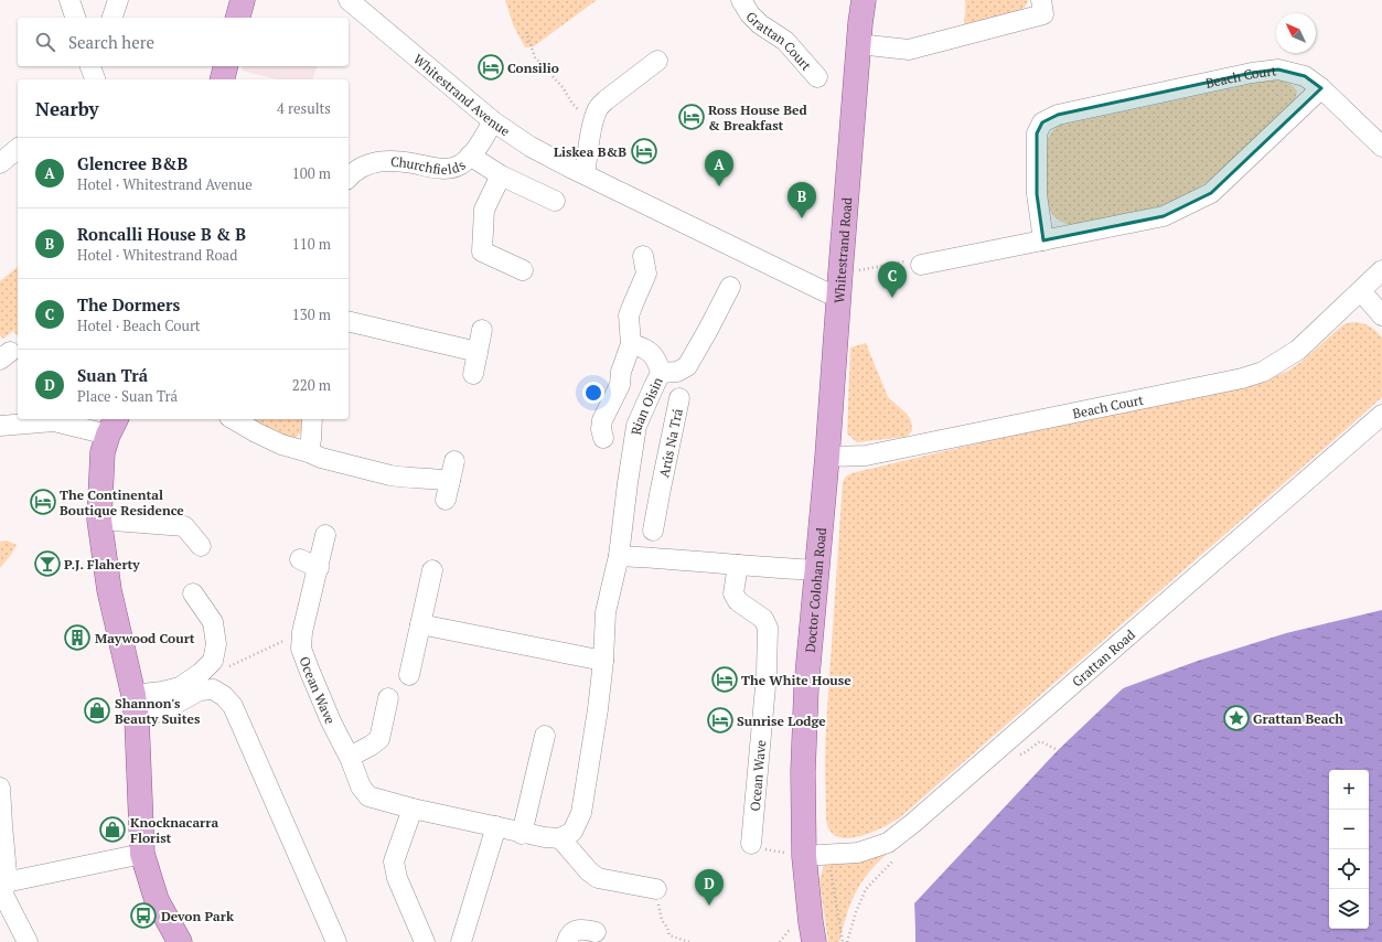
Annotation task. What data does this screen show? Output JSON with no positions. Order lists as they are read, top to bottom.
{
  "streets": {
    "main road": ["Whitestrand Road", "Doctor Colohan Road"],
    "street": [
      "Grattan Court",
      "Beach Court",
      "Whitestrand Avenue",
      "Churchfields",
      "Rian Oisin",
      "Arús Na Trá",
      "Grattan Road",
      "Ocean Wave"
    ]
  },
  "crossings": [
    ["Beach Court", "Whitestrand Road"],
    ["Beach Court", "Doctor Colohan Road"],
    ["Whitestrand Avenue", "Churchfields"],
    ["Whitestrand Avenue", "Whitestrand Road"],
    ["Whitestrand Road", "Doctor Colohan Road"],
    ["Rian Oisin", "Arús Na Trá"],
    ["Doctor Colohan Road", "Grattan Road"]
  ],
  "places": {
    "hotel": [
      "Consilio",
      "Ross House Bed & Breakfast",
      "Liskea B&B",
      "The Continental Boutique Residence",
      "The White House",
      "Sunrise Lodge"
    ],
    "bar": ["P.J. Flaherty"],
    "building": ["Maywood Court"],
    "shop": ["Shannon's Beauty Suites", "Knocknacarra Florist"],
    "place": ["Grattan Beach"],
    "bus stop": ["Devon Park"]
  },
  "north": "top left",
  "page": {
    "search": "Search here",
    "heading": ["Nearby", "4 results"],
    "list": [
      {
        "mark": "A",
        "name": "Glencree B&B",
        "note": "Hotel · Whitestrand Avenue",
        "value": "100 m"
      },
      {
        "mark": "B",
        "name": "Roncalli House B & B",
        "note": "Hotel · Whitestrand Road",
        "value": "110 m"
      },
      {
        "mark": "C",
        "name": "The Dormers",
        "note": "Hotel · Beach Court",
        "value": "130 m"
      },
      {
        "mark": "D",
        "name": "Suan Trá",
        "note": "Place · Suan Trá",
        "value": "220 m"
      }
    ],
    "pins": [
      "A",
      "B",
      "C",
      "D"
    ],
    "map_buttons": ["+", "−"]
  }
}
